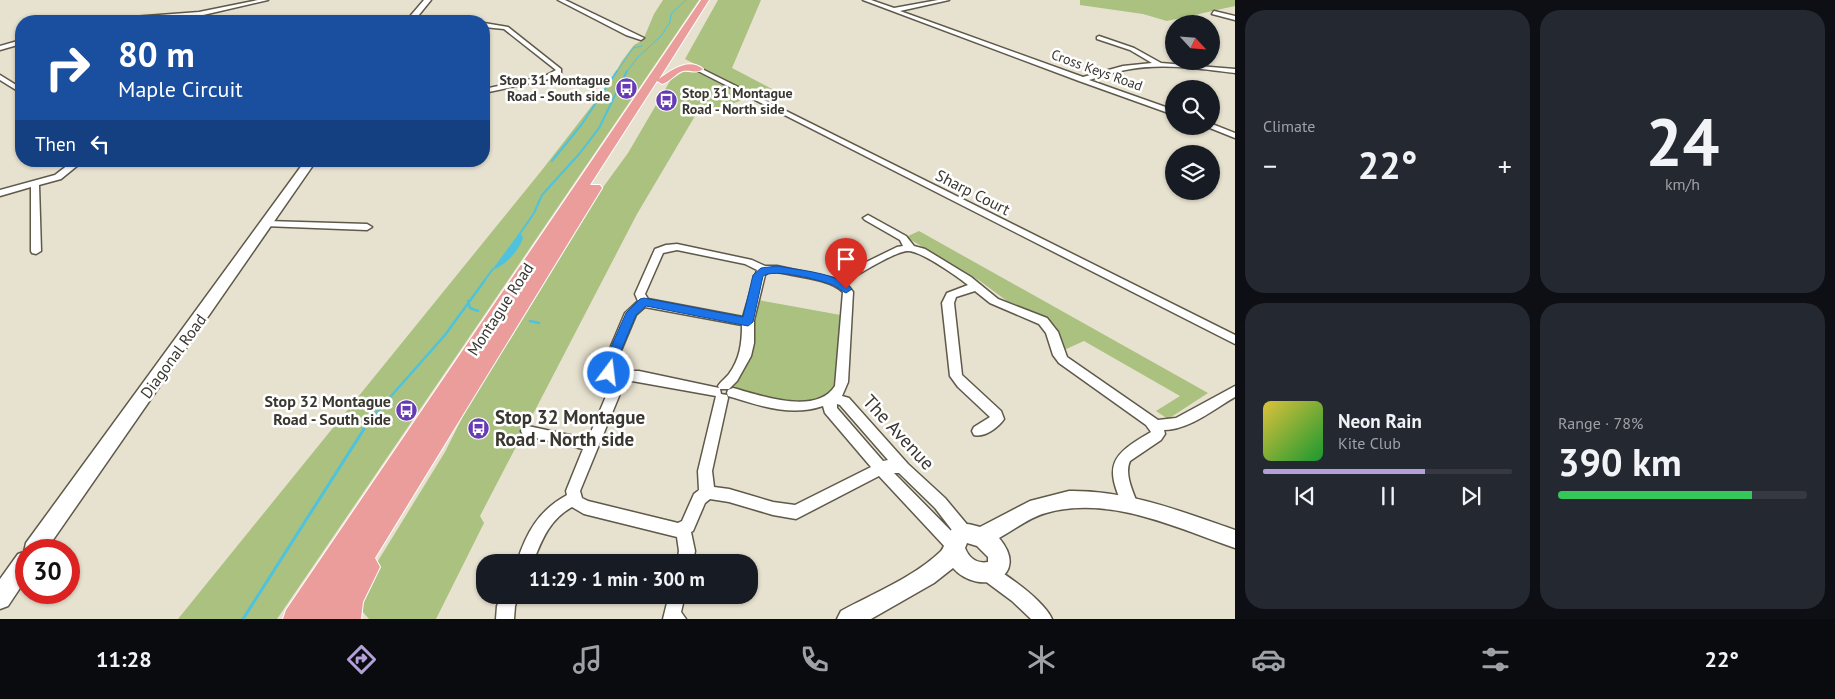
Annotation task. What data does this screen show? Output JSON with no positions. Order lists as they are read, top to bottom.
{
  "streets": {
    "main road": ["Montague Road"],
    "street": [
      "Cross Keys Road",
      "Sharp Court",
      "Diagonal Road",
      "The Avenue"
    ]
  },
  "places": {
    "bus stop": [
      "Stop 31 Montague Road - South side",
      "Stop 31 Montague Road - North side",
      "Stop 32 Montague Road - South side",
      "Stop 32 Montague Road - North side"
    ]
  },
  "north": "bottom right",
  "page": {
    "tile": [
      "Climate",
      ["24", "km/h"],
      ["Range · 78%", "390 km"]
    ],
    "turn": ["80 m", "Maple Circuit"],
    "then": "Then",
    "heat": ["−", "22°", "+"],
    "song": ["Neon Rain", "Kite Club"],
    "limit": "30",
    "trip": "11:29 · 1 min · 300 m",
    "tabs": ["11:28", "22°"]
  }
}
